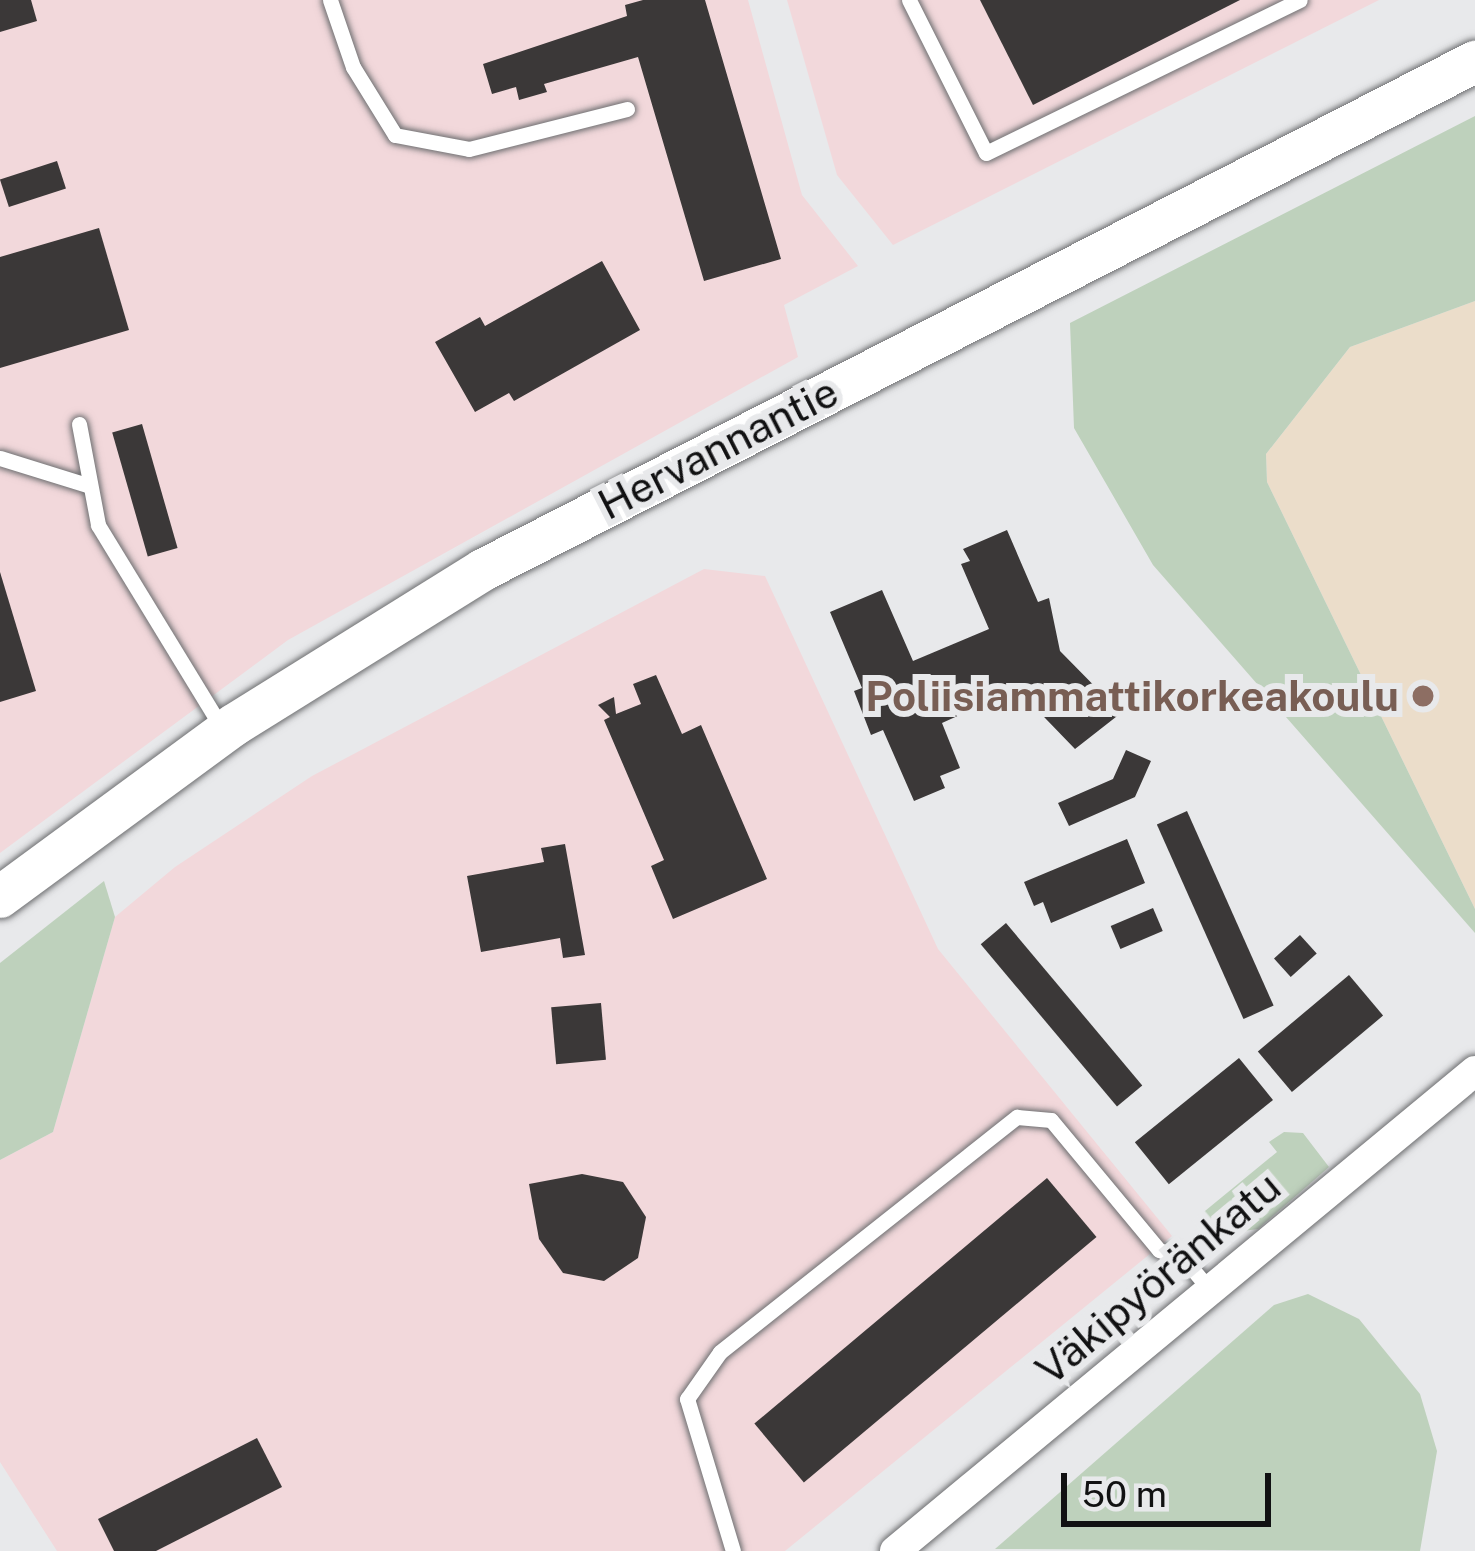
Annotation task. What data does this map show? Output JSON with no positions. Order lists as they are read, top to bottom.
{
  "streets": {
    "main road": ["Hervannantie"],
    "street": ["Väkipyöränkatu"]
  },
  "places": ["Poliisiammattikorkeakoulu"],
  "scale_bar": "50 m"
}
